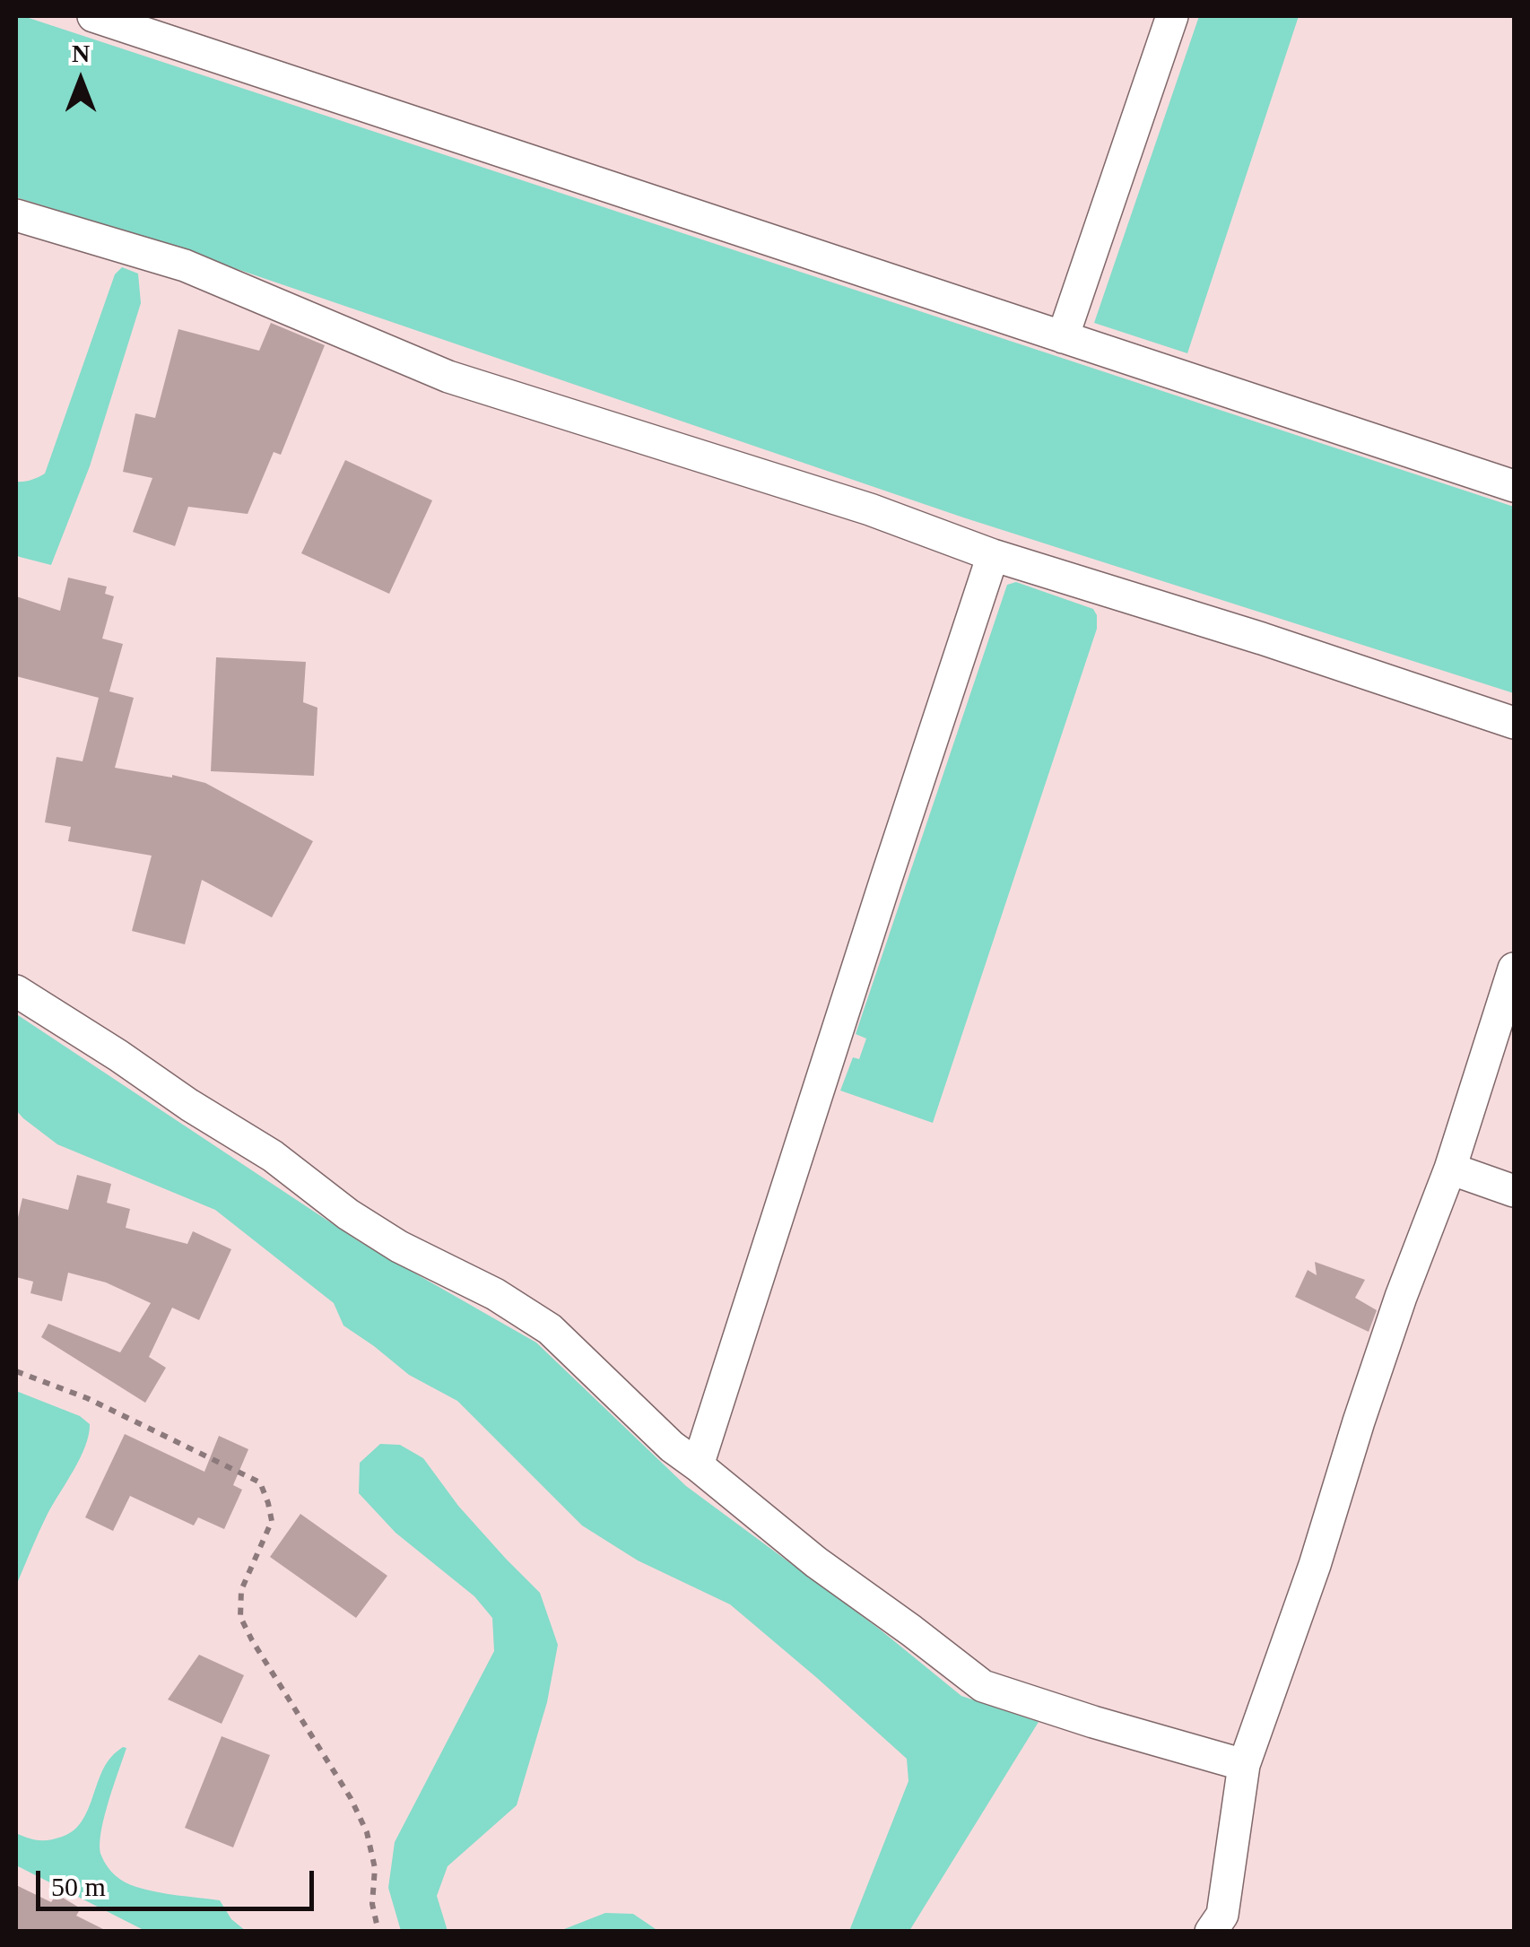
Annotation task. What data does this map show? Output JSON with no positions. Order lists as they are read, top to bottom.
{
  "scale_bar": "50 m",
  "north": "top"
}
